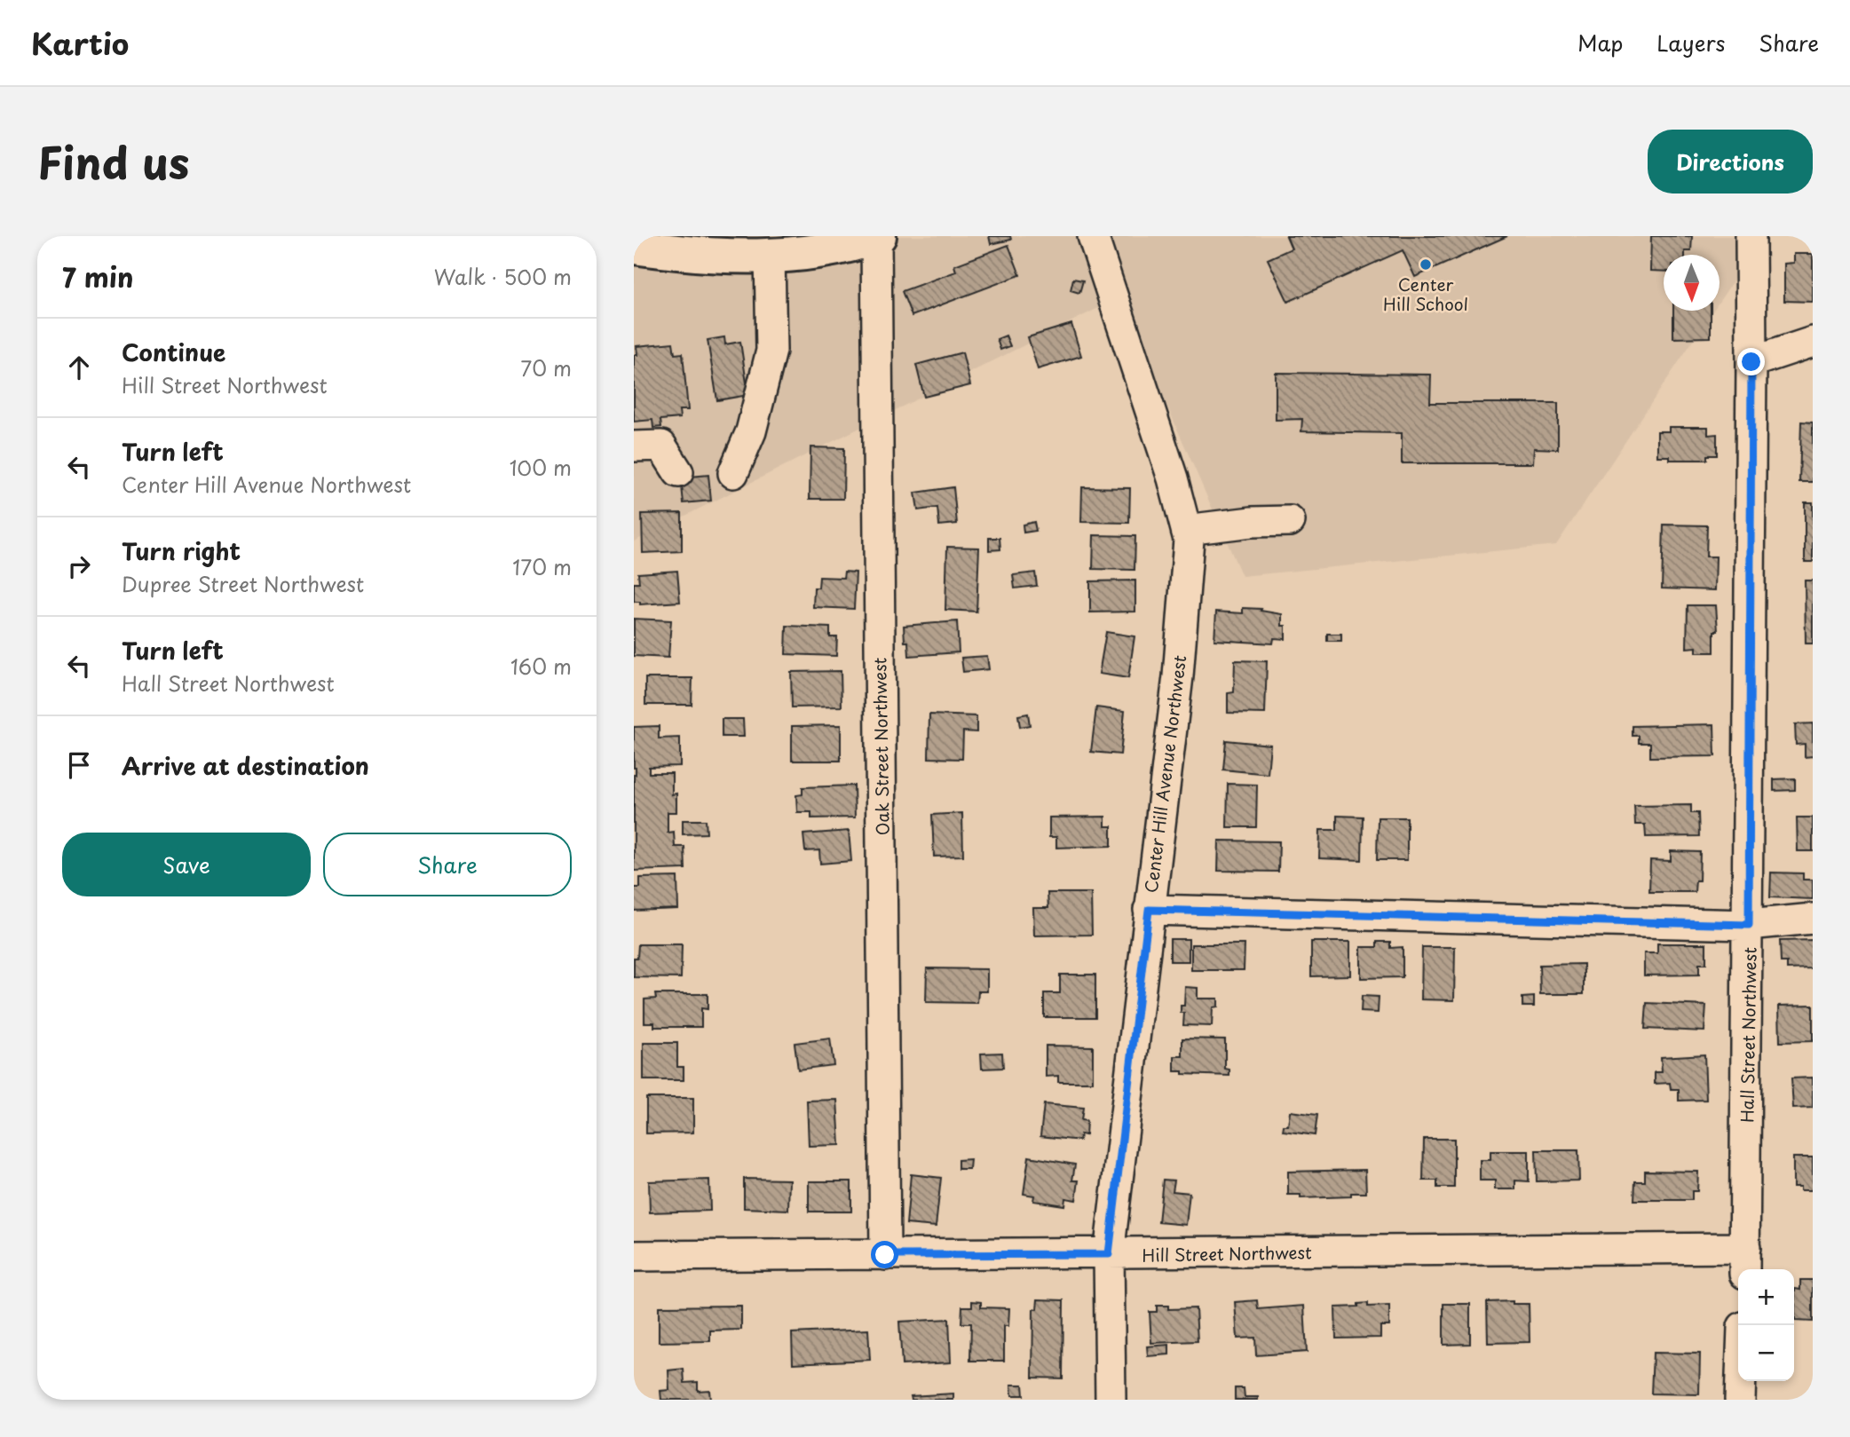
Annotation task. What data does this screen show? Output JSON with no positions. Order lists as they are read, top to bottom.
{
  "streets": {
    "street": [
      "Oak Street Northwest",
      "Center Hill Avenue Northwest",
      "Hall Street Northwest",
      "Hill Street Northwest"
    ]
  },
  "crossings": [
    ["Oak Street Northwest", "Hill Street Northwest"],
    ["Center Hill Avenue Northwest", "Hill Street Northwest"],
    ["Hall Street Northwest", "Hill Street Northwest"]
  ],
  "places": ["Center Hill School"],
  "north": "bottom",
  "page": {
    "header": "Kartio",
    "nav": ["Map", "Layers", "Share"],
    "title": "Find us",
    "buttons": [
      "Directions",
      ["Save", "Share"]
    ],
    "heading": ["7 min", "Walk · 500 m"],
    "list": [
      ["Continue", "Hill Street Northwest", "70 m"],
      ["Turn left", "Center Hill Avenue Northwest", "100 m"],
      ["Turn right", "Dupree Street Northwest", "170 m"],
      ["Turn left", "Hall Street Northwest", "160 m"],
      "Arrive at destination"
    ],
    "map_buttons": ["+", "−"]
  }
}
